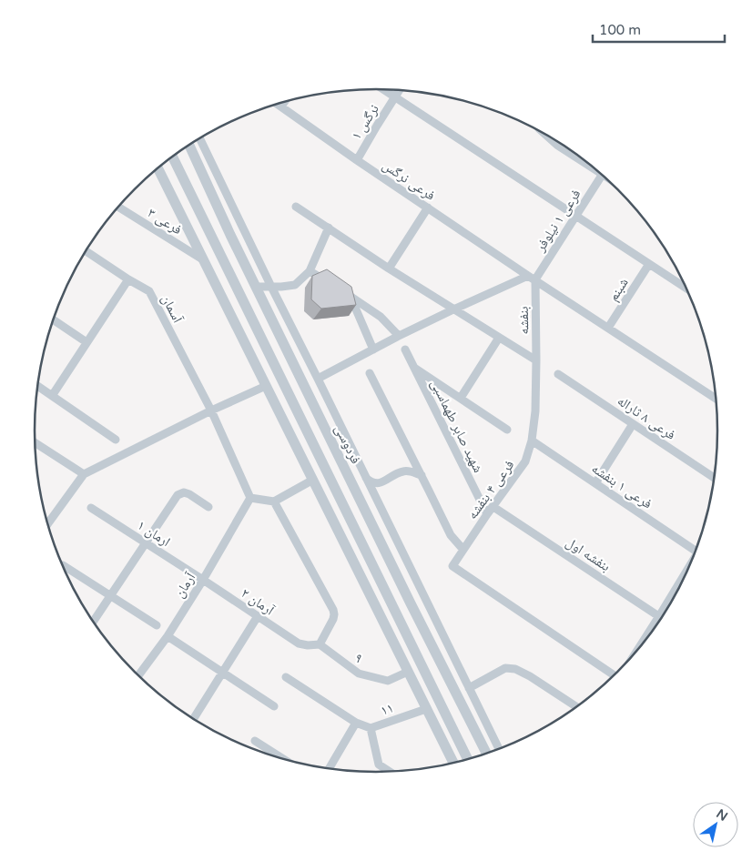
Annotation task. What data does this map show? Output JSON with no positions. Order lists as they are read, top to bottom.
{
  "streets": {
    "street": [
      "نرگس ۱",
      "فرعی نرگس",
      "فرعی ۱ نیلوفر",
      "فرعی ۳",
      "شبنم",
      "آسمان",
      "بنفشه",
      "فرعی ۸ ثاراله",
      "شهید صابر طهماسبی",
      "فردوسی",
      "فرعی ۱ بنفشه",
      "فرعی ۴ بنفشه",
      "ارمان ۱",
      "بنفشه اول",
      "آرمان",
      "آرمان ۲",
      "۹",
      "۱۱"
    ]
  },
  "crossings": [
    ["نرگس ۱", "فرعی نرگس"],
    ["فرعی نرگس", "فرعی ۱ نیلوفر"],
    ["فرعی نرگس", "شبنم"],
    ["فرعی نرگس", "بنفشه"],
    ["فرعی ۱ نیلوفر", "بنفشه"],
    ["آسمان", "آرمان"],
    ["بنفشه", "فرعی ۱ بنفشه"],
    ["بنفشه", "فرعی ۴ بنفشه"],
    ["شهید صابر طهماسبی", "فرعی ۴ بنفشه"],
    ["فرعی ۱ بنفشه", "فرعی ۴ بنفشه"],
    ["فرعی ۴ بنفشه", "بنفشه اول"],
    ["ارمان ۱", "آرمان"],
    ["ارمان ۱", "آرمان ۲"],
    ["آرمان", "آرمان ۲"],
    ["آرمان ۲", "۹"]
  ],
  "scale_bar": "100 m",
  "north": "top right"
}
